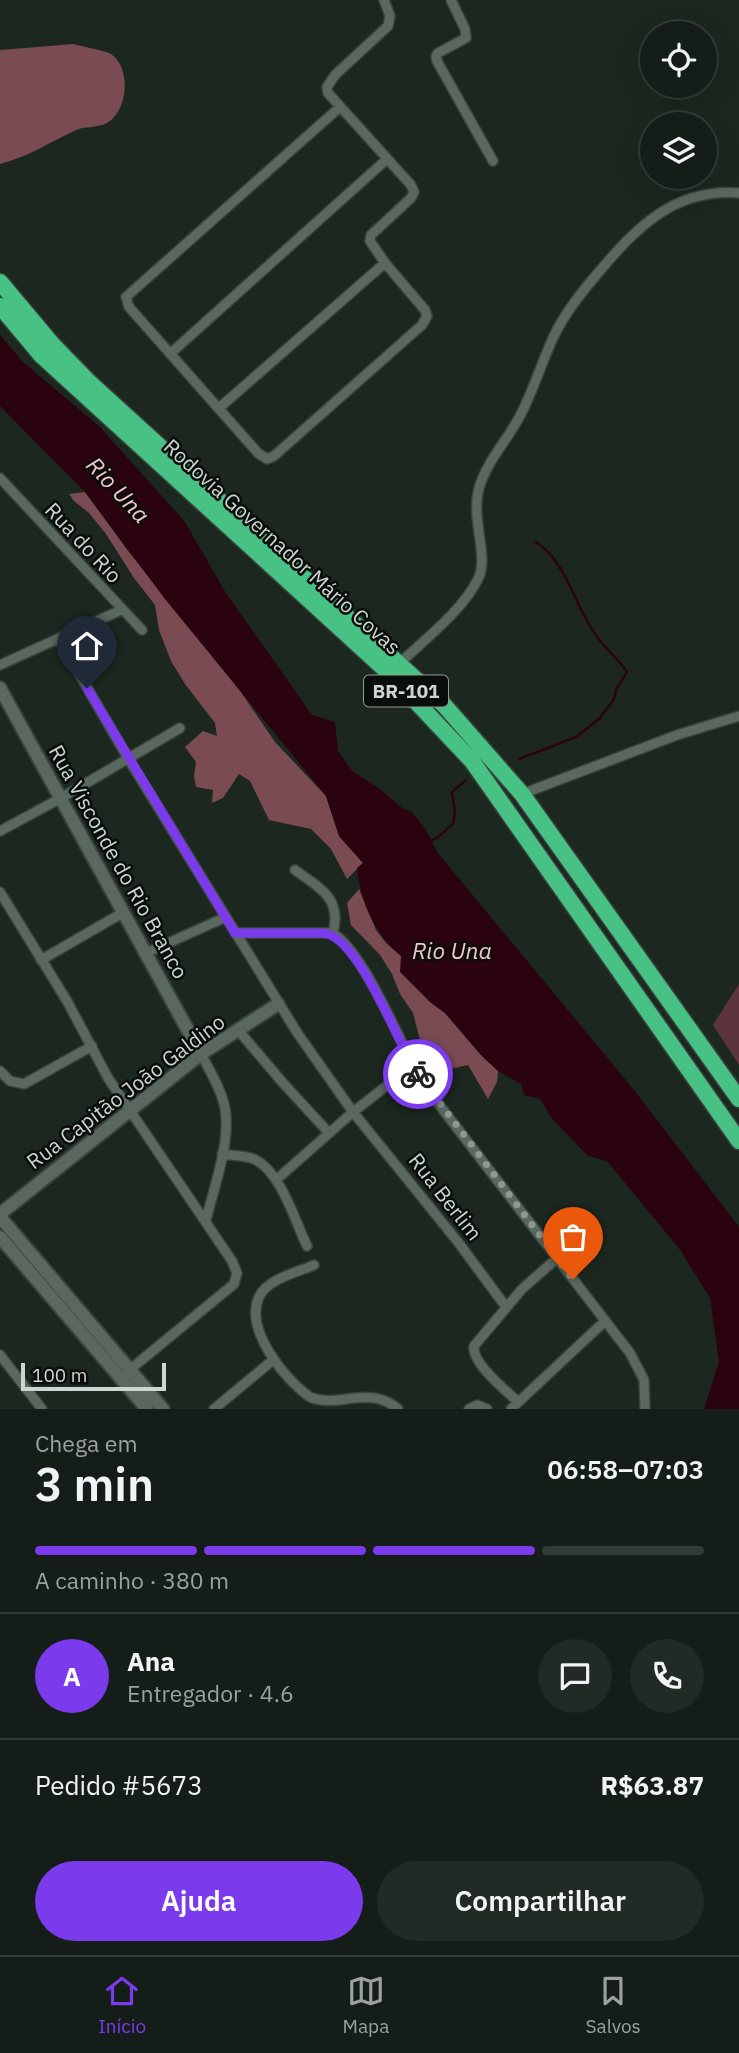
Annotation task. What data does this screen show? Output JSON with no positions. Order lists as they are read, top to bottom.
{
  "streets": {
    "highway": ["Rodovia Governador Mário Covas", "BR-101"],
    "street": [
      "Rua do Rio",
      "Rua Visconde do Rio Branco",
      "Rua Capitão João Galdino",
      "Rua Berlim"
    ]
  },
  "crossings": [
    ["Rua Visconde do Rio Branco", "Rua Capitão João Galdino"],
    ["Rua Capitão João Galdino", "Rua Berlim"]
  ],
  "water": ["Rio Una"],
  "scale_bar": "100 m",
  "page": {
    "scale": "100 m",
    "heading": ["3 min", "Chega em", "06:58–07:03"],
    "panel": [
      "Ana",
      "Entregador · 4.6",
      "Pedido #5673",
      "R$63.87"
    ],
    "bar": "A caminho · 380 m",
    "round": "A",
    "buttons": ["Ajuda", "Compartilhar"],
    "tabs": ["Início", "Mapa", "Salvos"]
  }
}
